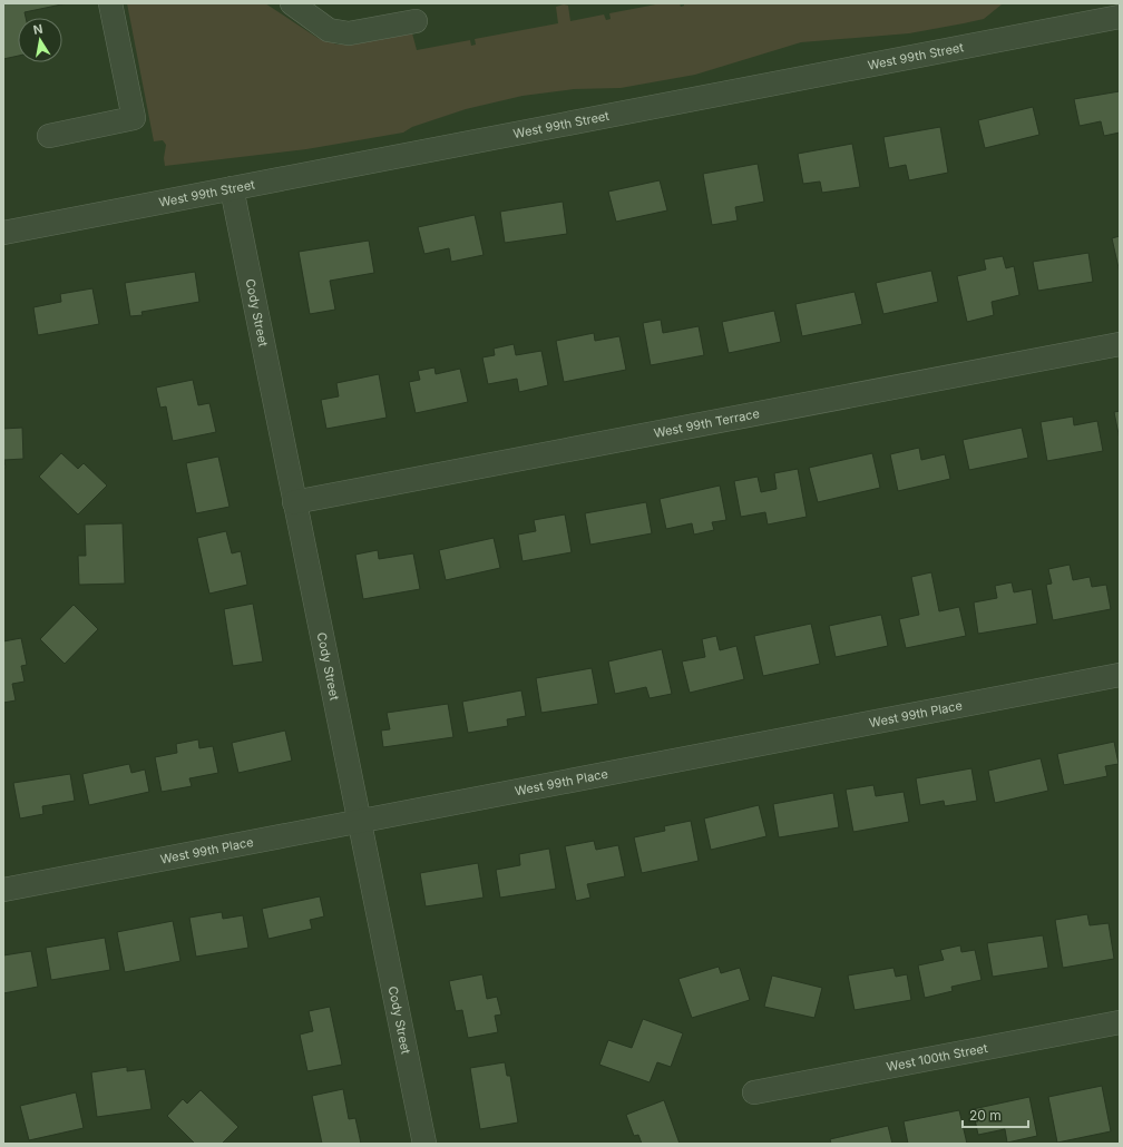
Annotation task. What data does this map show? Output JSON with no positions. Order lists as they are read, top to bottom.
{
  "streets": {
    "street": [
      "West 99th Street",
      "Cody Street",
      "West 99th Terrace",
      "West 99th Place",
      "West 100th Street"
    ]
  },
  "crossings": [
    ["West 99th Street", "Cody Street"],
    ["Cody Street", "West 99th Terrace"],
    ["Cody Street", "West 99th Place"]
  ],
  "scale_bar": "20 m",
  "north": "top"
}
